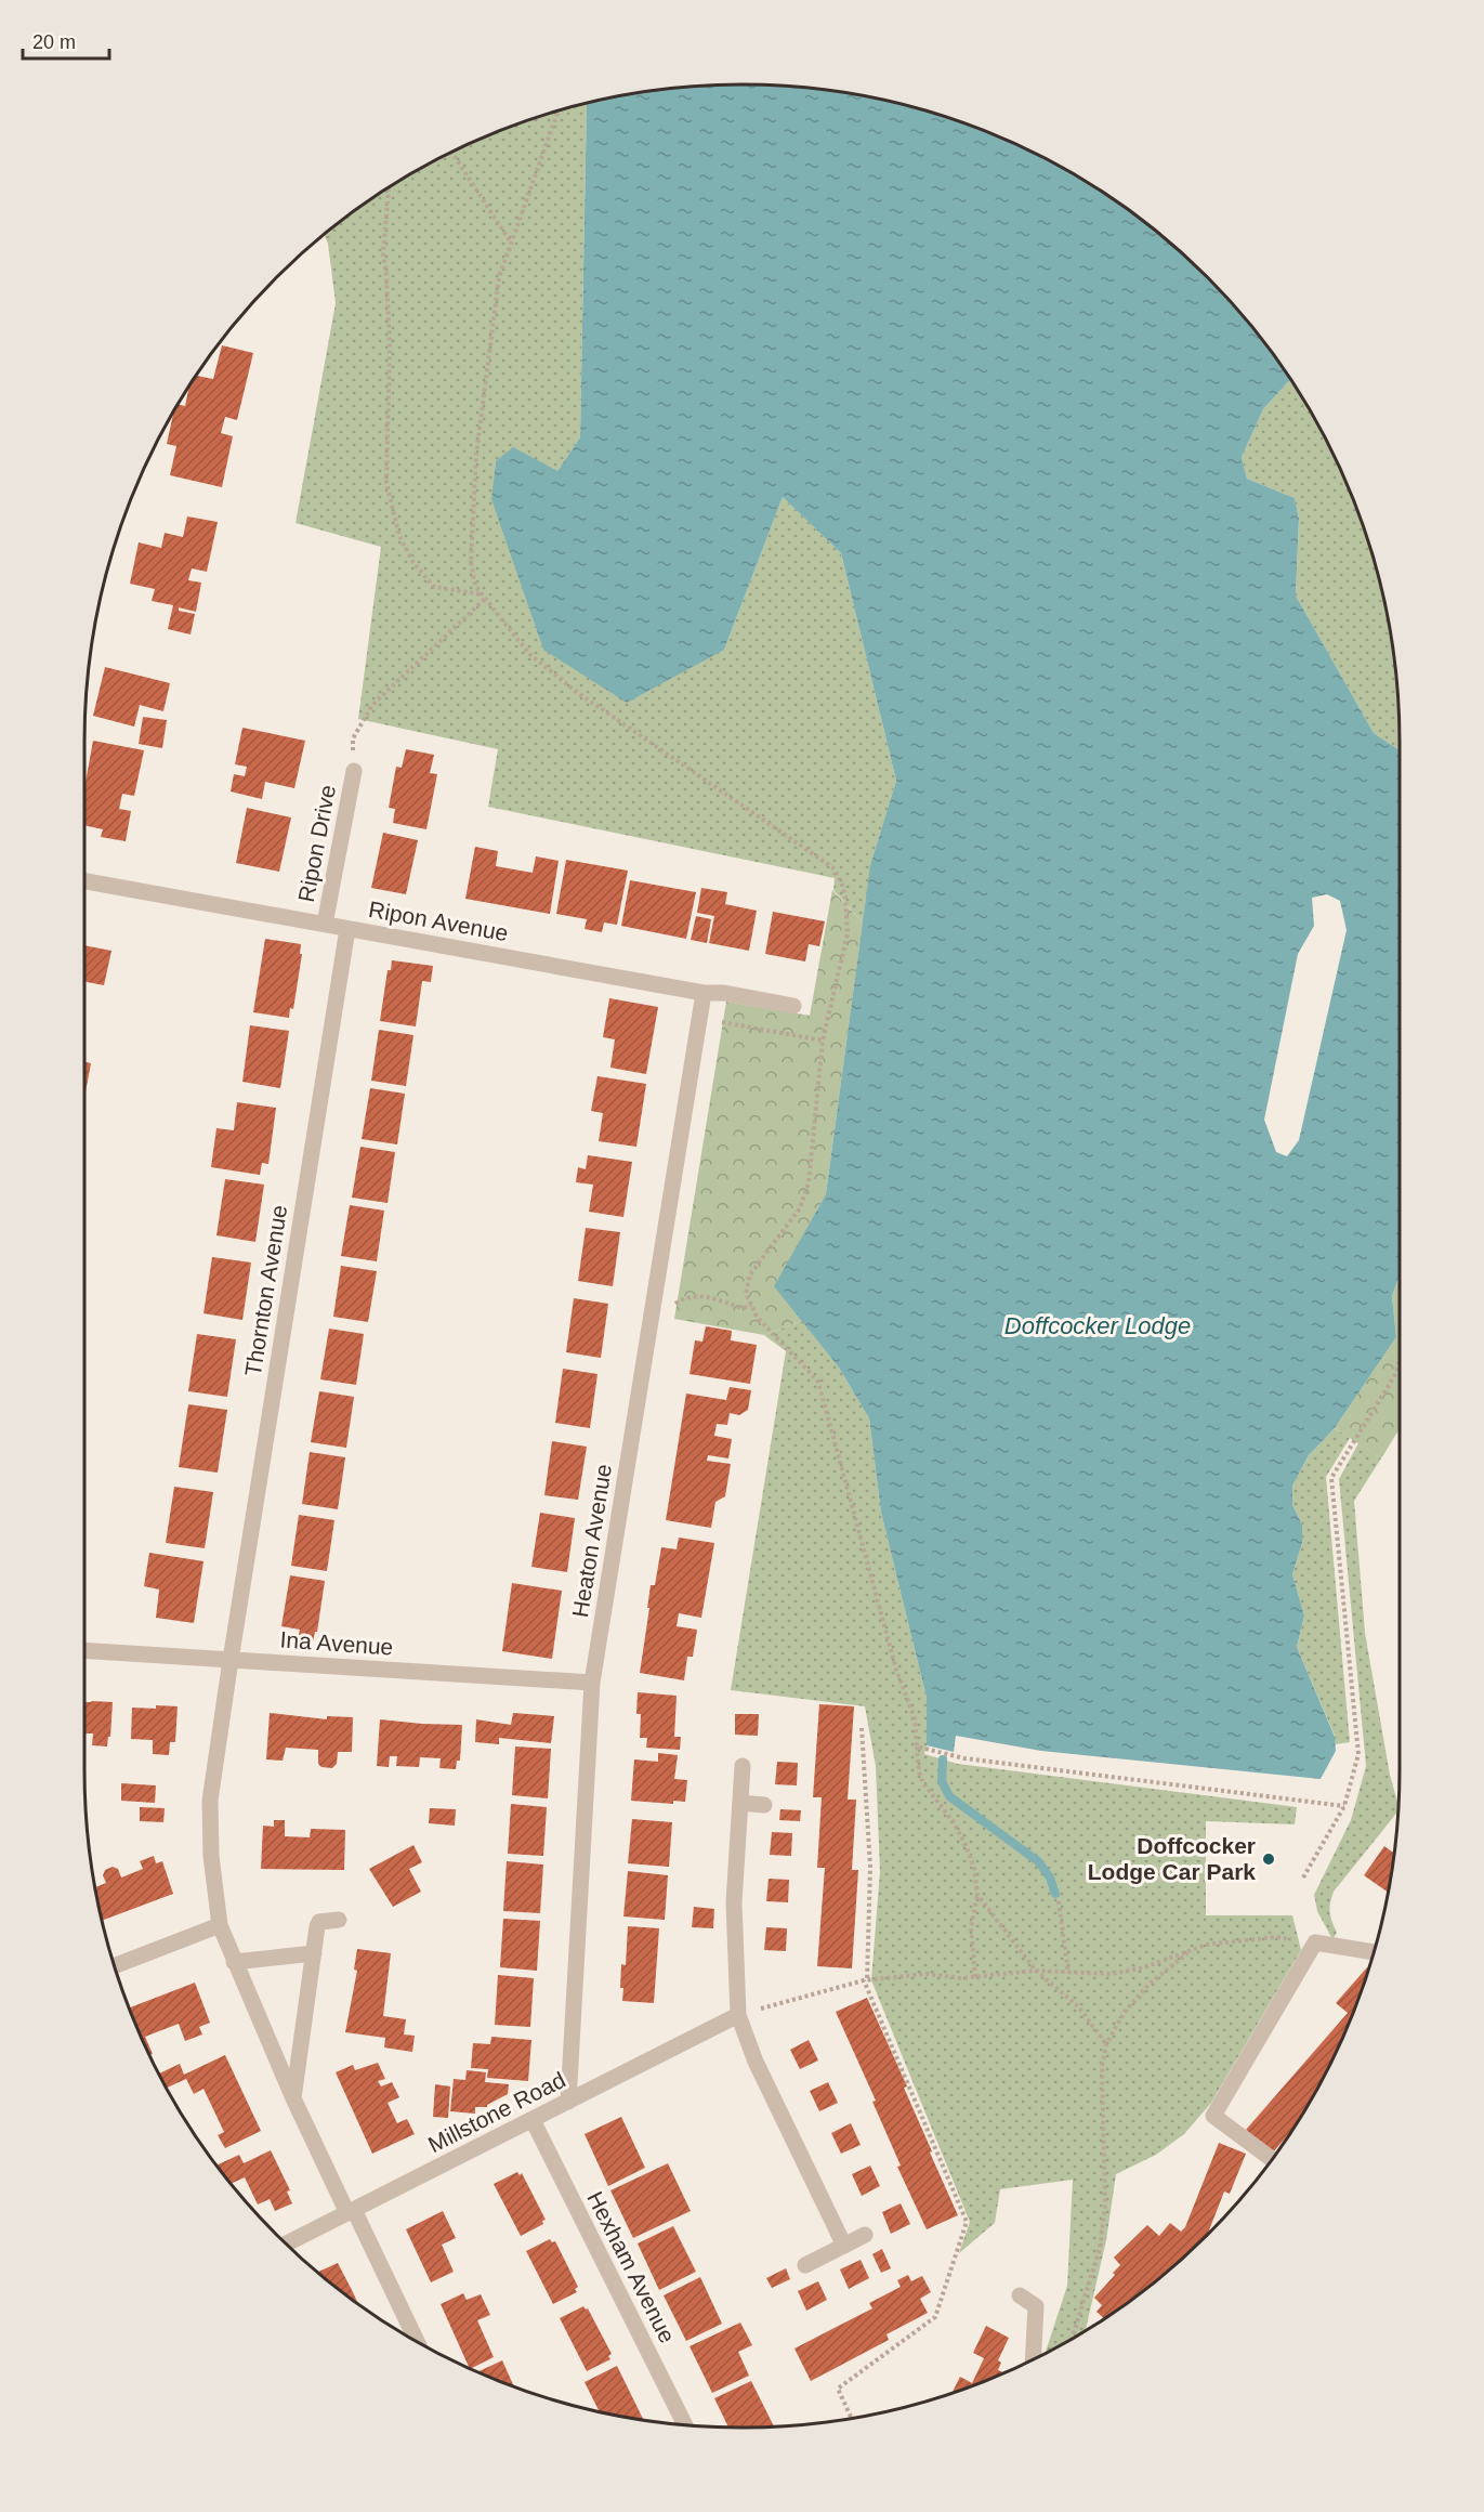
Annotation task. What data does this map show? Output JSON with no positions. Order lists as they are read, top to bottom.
{
  "streets": {
    "street": [
      "Ripon Drive",
      "Ripon Avenue",
      "Thornton Avenue",
      "Heaton Avenue",
      "Ina Avenue",
      "Millstone Road",
      "Hexham Avenue"
    ]
  },
  "crossings": [
    ["Ripon Drive", "Ripon Avenue"],
    ["Ripon Avenue", "Thornton Avenue"],
    ["Ripon Avenue", "Heaton Avenue"],
    ["Thornton Avenue", "Ina Avenue"],
    ["Thornton Avenue", "Millstone Road"],
    ["Heaton Avenue", "Ina Avenue"],
    ["Heaton Avenue", "Millstone Road"],
    ["Millstone Road", "Hexham Avenue"]
  ],
  "water": ["Doffcocker Lodge"],
  "places": ["Doffcocker Lodge Car Park"],
  "scale_bar": "20 m"
}
